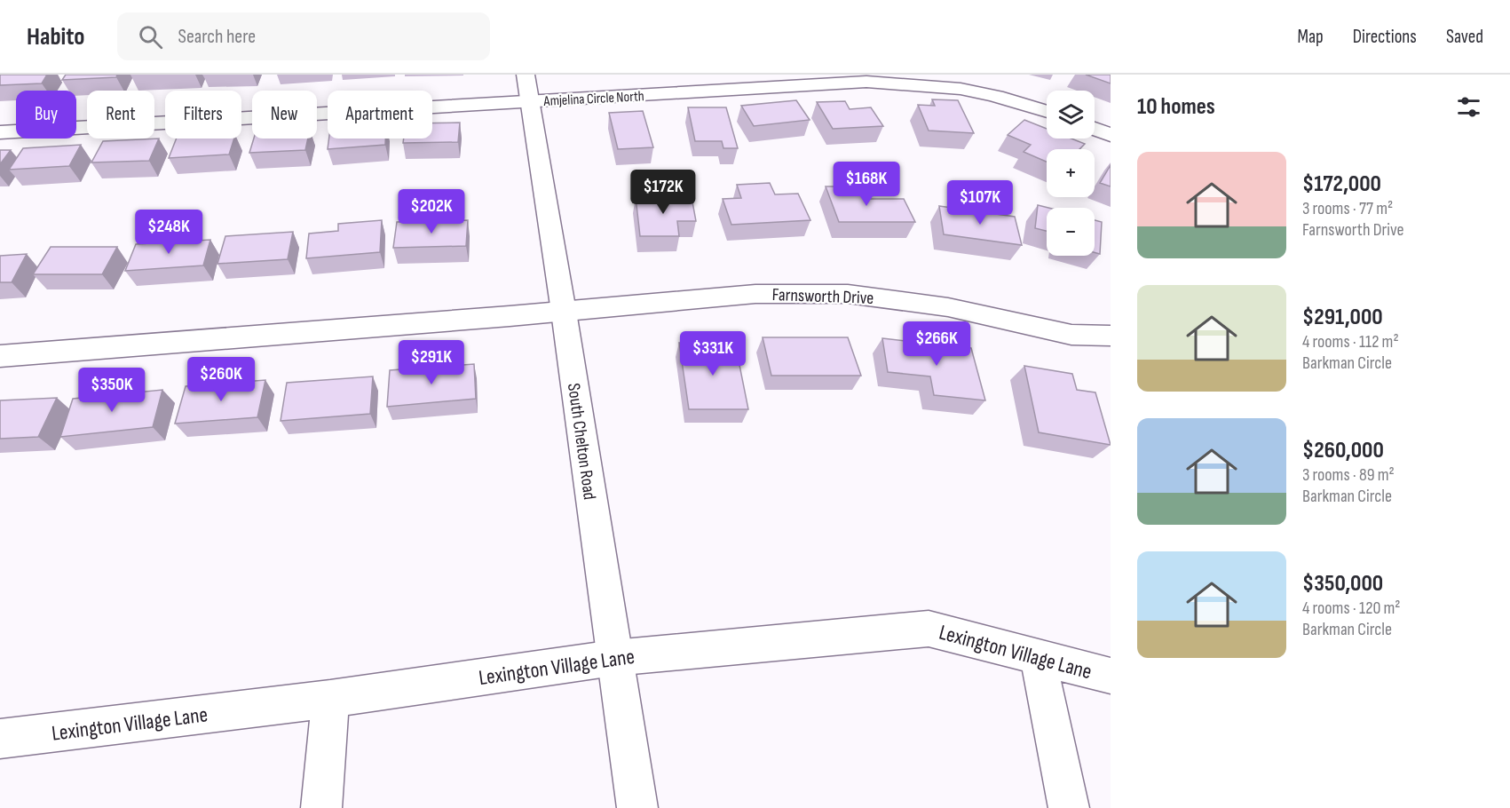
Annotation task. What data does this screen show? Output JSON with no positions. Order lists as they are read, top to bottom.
{
  "streets": {
    "street": [
      "Amjelina Circle North",
      "Farnsworth Drive",
      "South Chelton Road",
      "Lexington Village Lane"
    ]
  },
  "crossings": [
    ["Amjelina Circle North", "South Chelton Road"],
    ["Farnsworth Drive", "South Chelton Road"],
    ["South Chelton Road", "Lexington Village Lane"]
  ],
  "page": {
    "header": "Habito",
    "search": "Search here",
    "nav": ["Map", "Directions", "Saved"],
    "heading": "10 homes",
    "map_buttons": ["+", "−"],
    "chip": [
      "Buy",
      "Rent",
      "Filters",
      "New",
      "Apartment"
    ],
    "list": [
      {
        "name": "$172,000",
        "note": "3 rooms · 77 m² · Farnsworth Drive"
      },
      {
        "name": "$291,000",
        "note": "4 rooms · 112 m² · Barkman Circle"
      },
      {
        "name": "$260,000",
        "note": "3 rooms · 89 m² · Barkman Circle"
      },
      {
        "name": "$350,000",
        "note": "4 rooms · 120 m² · Barkman Circle"
      }
    ],
    "price": [
      "$168K",
      "$172K",
      "$107K",
      "$202K",
      "$248K",
      "$266K",
      "$331K",
      "$291K",
      "$260K",
      "$350K"
    ]
  }
}
